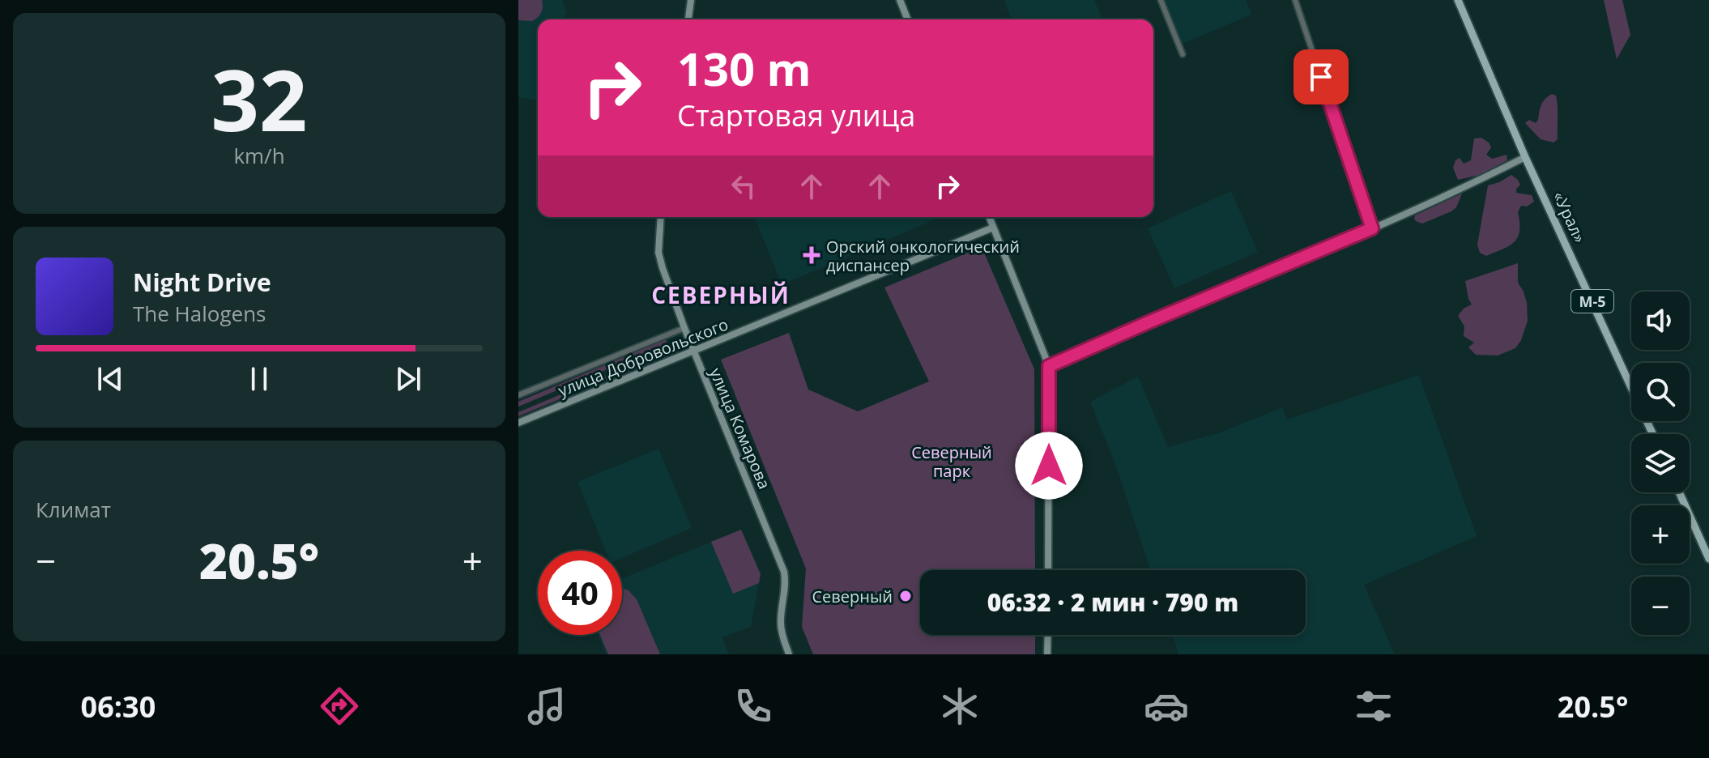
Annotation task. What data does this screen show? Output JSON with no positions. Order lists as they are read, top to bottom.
{
  "streets": {
    "main road": [
      "«Урал»",
      "М-5",
      "улица Добровольского",
      "улица Комарова"
    ]
  },
  "crossings": [
    ["улица Добровольского", "улица Комарова"]
  ],
  "districts": ["СЕВЕРНЫЙ"],
  "parks": ["Северный парк"],
  "places": {
    "health": ["Орский онкологический диспансер"],
    "other": ["Северный"]
  },
  "page": {
    "tile": [
      ["32", "km/h"],
      "Климат"
    ],
    "turn": ["130 m", "Стартовая улица"],
    "song": ["Night Drive", "The Halogens"],
    "map_buttons": ["+", "−"],
    "heat": ["−", "20.5°", "+"],
    "limit": "40",
    "trip": "06:32 · 2 мин · 790 m",
    "tabs": ["06:30", "20.5°"]
  }
}
